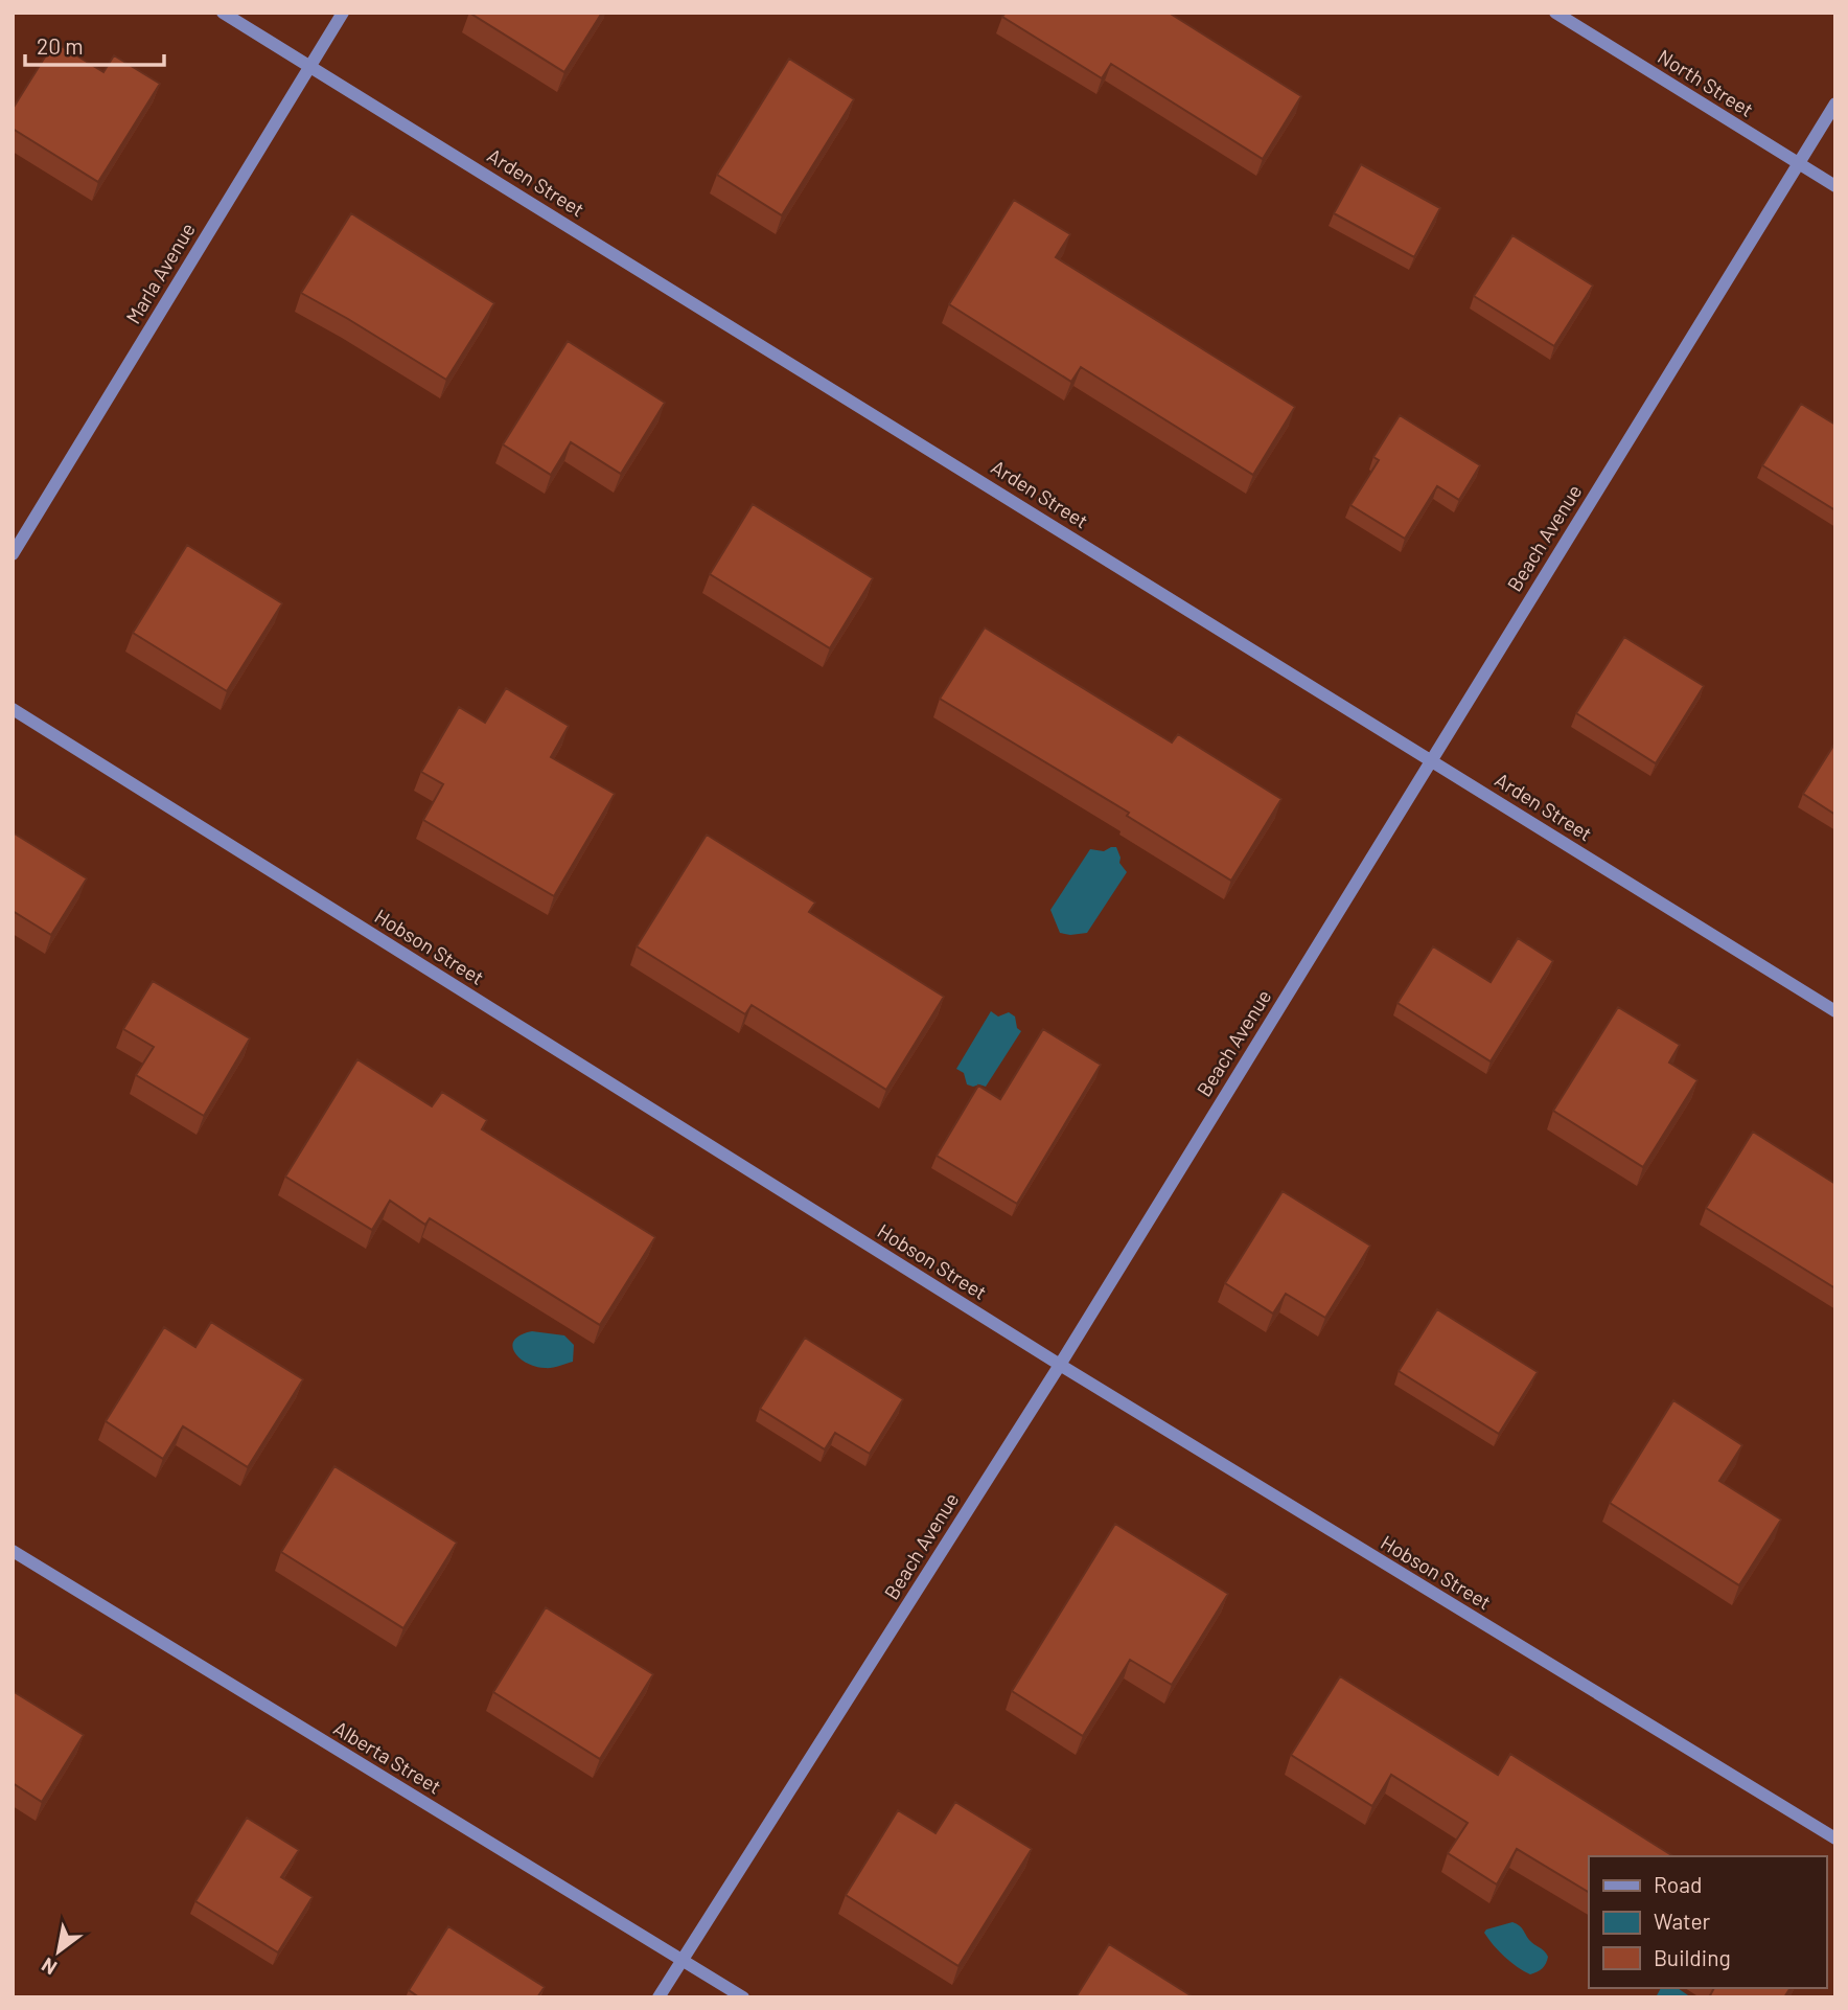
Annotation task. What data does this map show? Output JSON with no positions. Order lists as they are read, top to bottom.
{
  "streets": {
    "street": [
      "North Street",
      "Arden Street",
      "Marla Avenue",
      "Beach Avenue",
      "Hobson Street",
      "Alberta Street"
    ]
  },
  "crossings": [
    ["North Street", "Beach Avenue"],
    ["Arden Street", "Marla Avenue"],
    ["Arden Street", "Beach Avenue"],
    ["Beach Avenue", "Hobson Street"],
    ["Beach Avenue", "Alberta Street"]
  ],
  "legend": ["Road", "Water", "Building"],
  "scale_bar": "20 m",
  "north": "bottom left"
}
